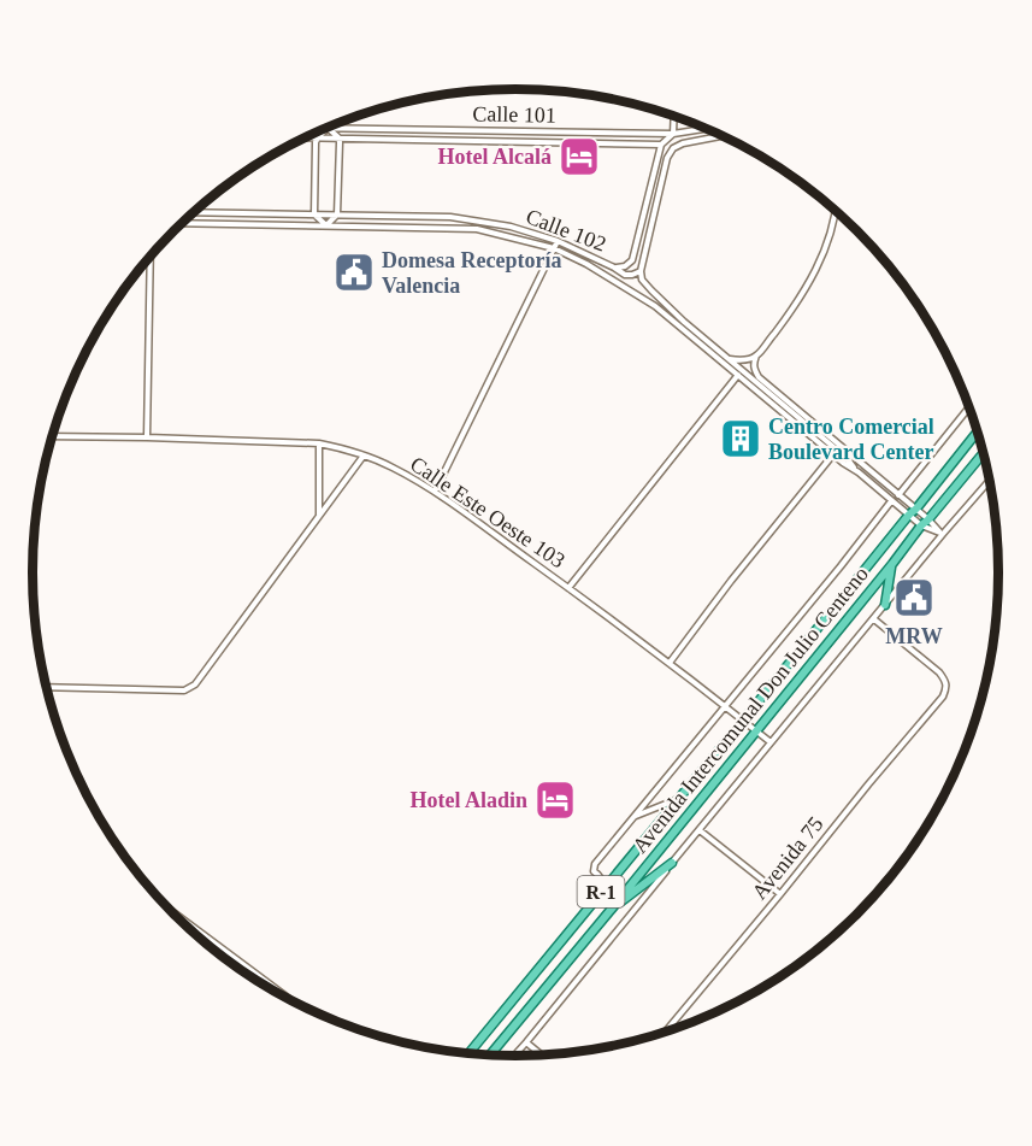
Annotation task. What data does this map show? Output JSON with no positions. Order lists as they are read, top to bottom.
{
  "streets": {
    "main road": ["Avenida Intercomunal Don Julio Centeno", "R-1"],
    "street": [
      "Calle 101",
      "Calle 102",
      "Calle Este Oeste 103",
      "Avenida 75"
    ]
  },
  "crossings": [
    ["Calle 102", "Avenida Intercomunal Don Julio Centeno"],
    ["Calle Este Oeste 103", "Avenida Intercomunal Don Julio Centeno"],
    ["Avenida Intercomunal Don Julio Centeno", "Avenida 75"]
  ],
  "places": {
    "hotel": ["Hotel Alcalá", "Hotel Aladin"],
    "public building": ["Domesa Receptoría Valencia", "MRW"],
    "building": ["Centro Comercial Boulevard Center"]
  }
}
